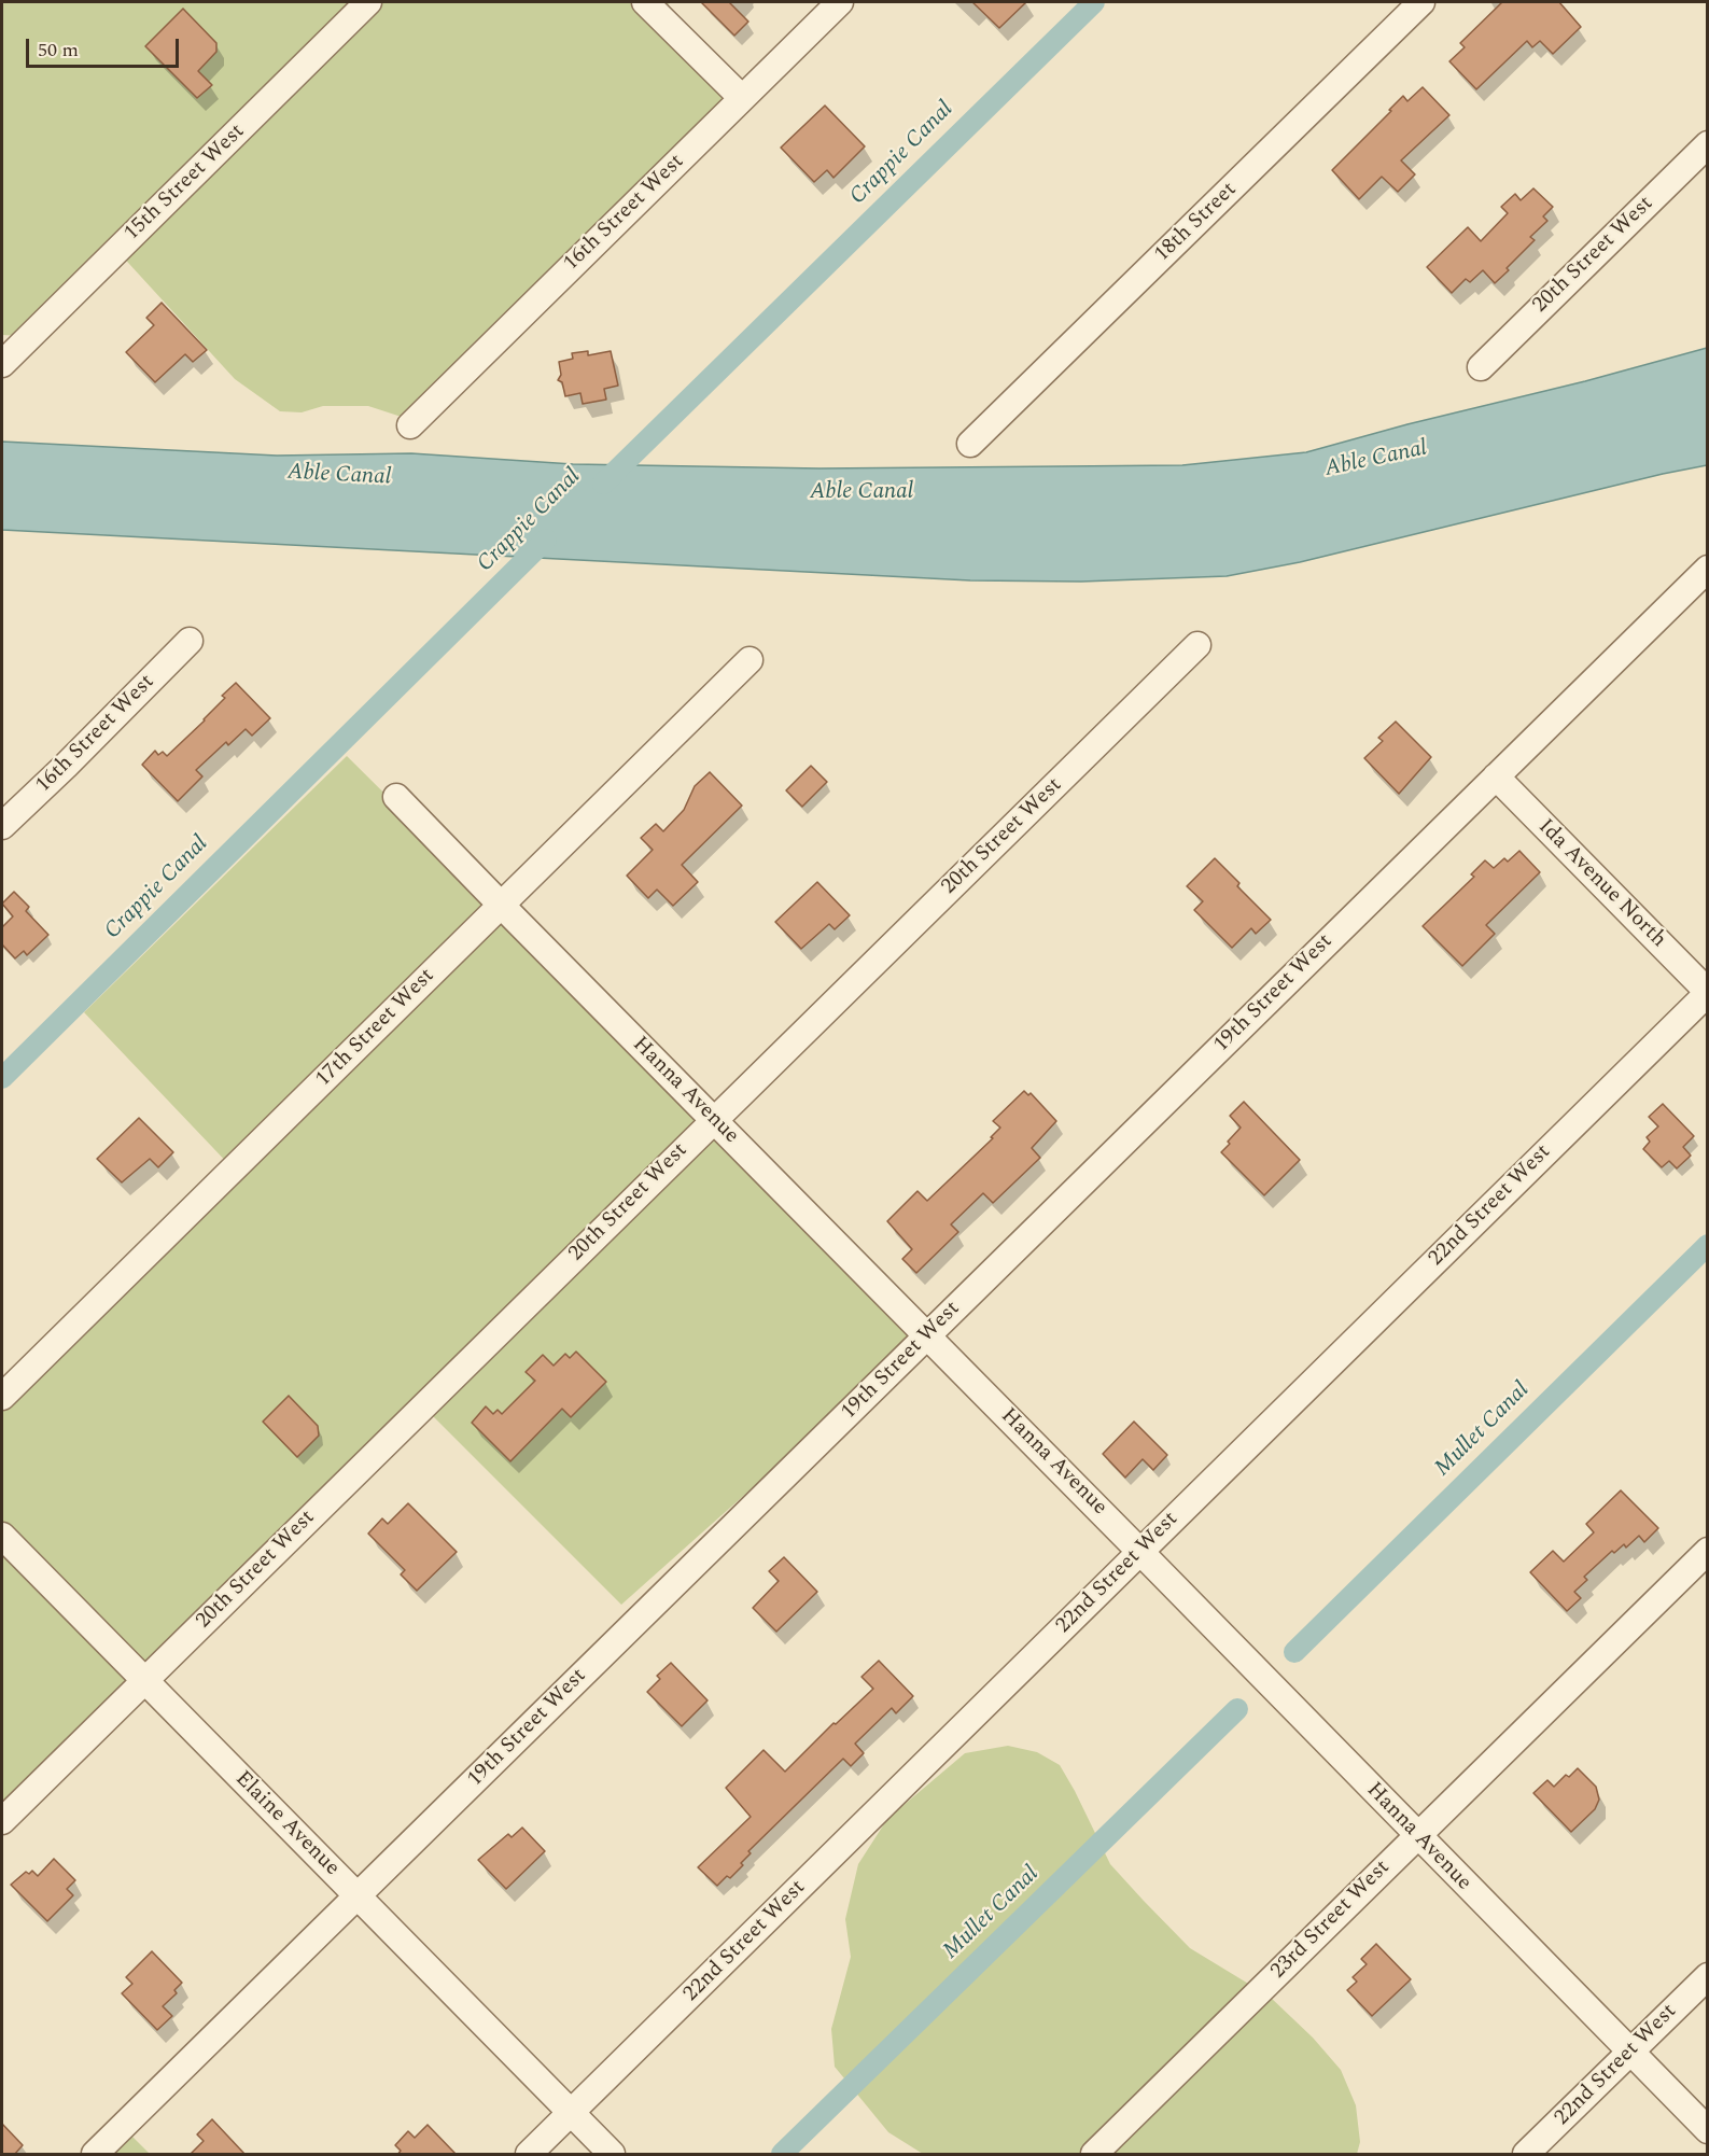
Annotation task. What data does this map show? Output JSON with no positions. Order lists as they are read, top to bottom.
{
  "streets": {
    "street": [
      "15th Street West",
      "16th Street West",
      "18th Street",
      "20th Street West",
      "Ida Avenue North",
      "19th Street West",
      "17th Street West",
      "Hanna Avenue",
      "22nd Street West",
      "Elaine Avenue",
      "23rd Street West"
    ]
  },
  "crossings": [
    ["20th Street West", "Hanna Avenue"],
    ["20th Street West", "Elaine Avenue"],
    ["Ida Avenue North", "19th Street West"],
    ["Ida Avenue North", "22nd Street West"],
    ["19th Street West", "Hanna Avenue"],
    ["19th Street West", "Elaine Avenue"],
    ["17th Street West", "Hanna Avenue"],
    ["Hanna Avenue", "22nd Street West"],
    ["Hanna Avenue", "23rd Street West"],
    ["22nd Street West", "Elaine Avenue"]
  ],
  "water": ["Crappie Canal", "Able Canal", "Mullet Canal"],
  "scale_bar": "50 m"
}
